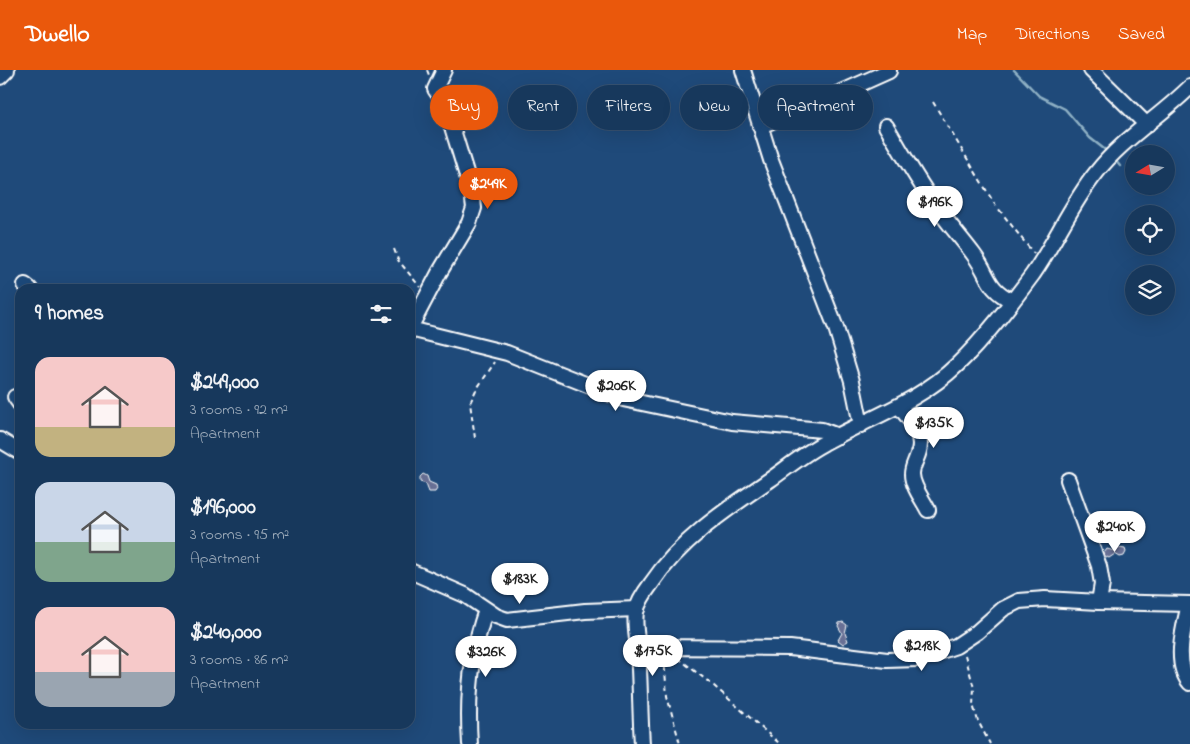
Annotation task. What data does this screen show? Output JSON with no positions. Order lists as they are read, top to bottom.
{
  "north": "left",
  "page": {
    "header": "Dwello",
    "nav": ["Map", "Directions", "Saved"],
    "chip": [
      "Buy",
      "Rent",
      "Filters",
      "New",
      "Apartment"
    ],
    "price": [
      "$249K",
      "$196K",
      "$206K",
      "$135K",
      "$240K",
      "$183K",
      "$218K",
      "$175K",
      "$326K"
    ],
    "heading": "9 homes",
    "list": [
      {
        "name": "$249,000",
        "note": "3 rooms · 92 m² · Apartment"
      },
      {
        "name": "$196,000",
        "note": "3 rooms · 95 m² · Apartment"
      },
      {
        "name": "$240,000",
        "note": "3 rooms · 86 m² · Apartment"
      }
    ]
  }
}
